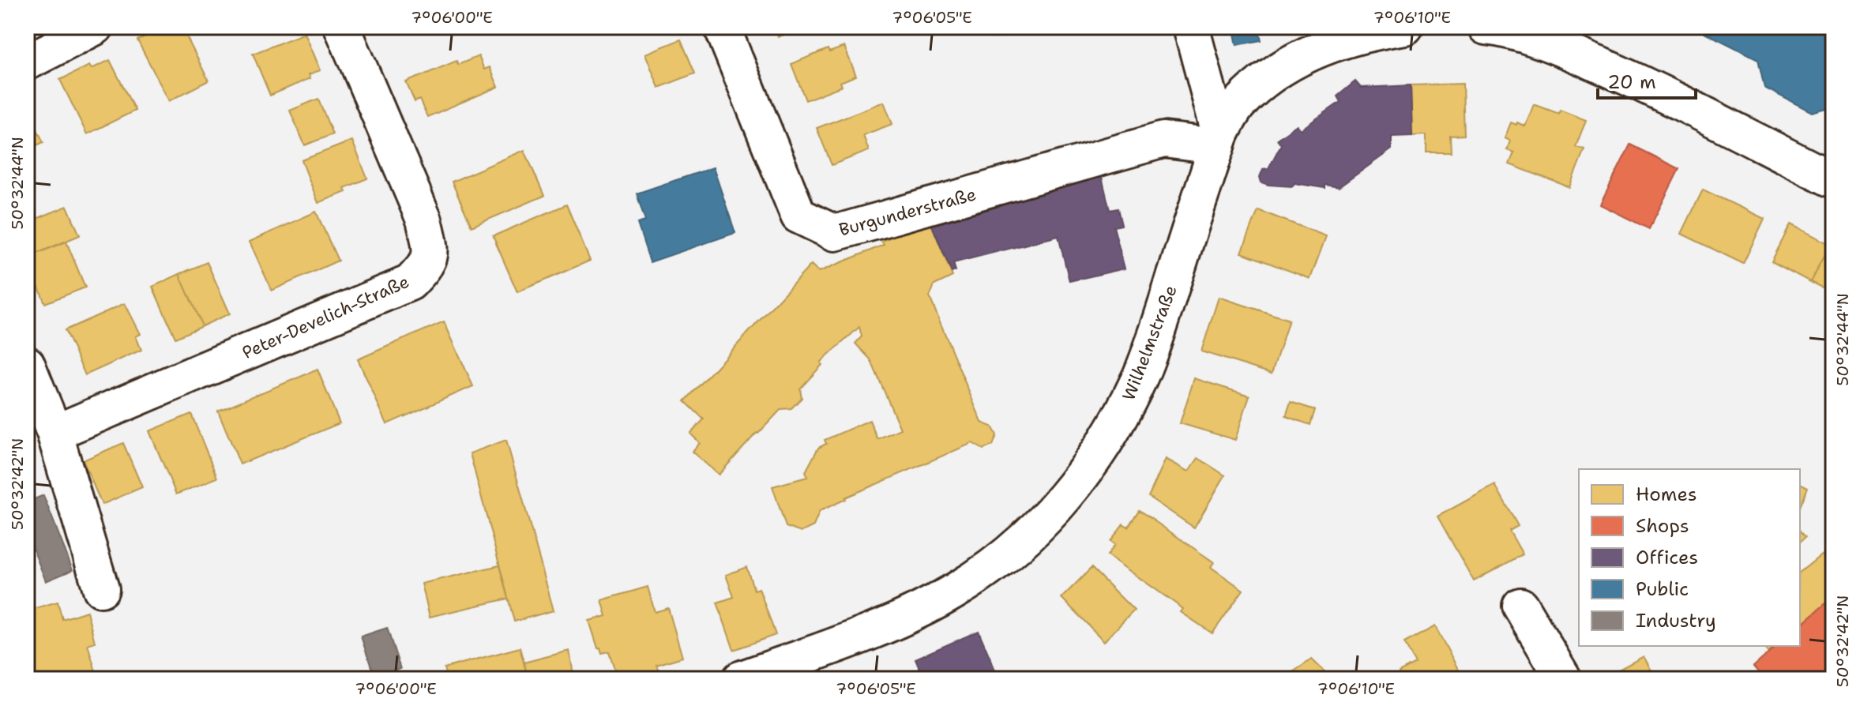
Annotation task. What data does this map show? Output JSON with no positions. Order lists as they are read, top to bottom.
{
  "streets": {
    "street": ["Burgunderstraße", "Peter-Develich-Straße", "Wilhelmstraße"]
  },
  "crossings": [
    ["Burgunderstraße", "Wilhelmstraße"]
  ],
  "legend": [
    "Homes",
    "Shops",
    "Offices",
    "Public",
    "Industry"
  ],
  "scale_bar": "20 m",
  "coordinates": [
    "7°06'00\"E",
    "7°06'05\"E",
    "7°06'10\"E",
    "50°32'44\"N",
    "50°32'42\"N"
  ]
}
